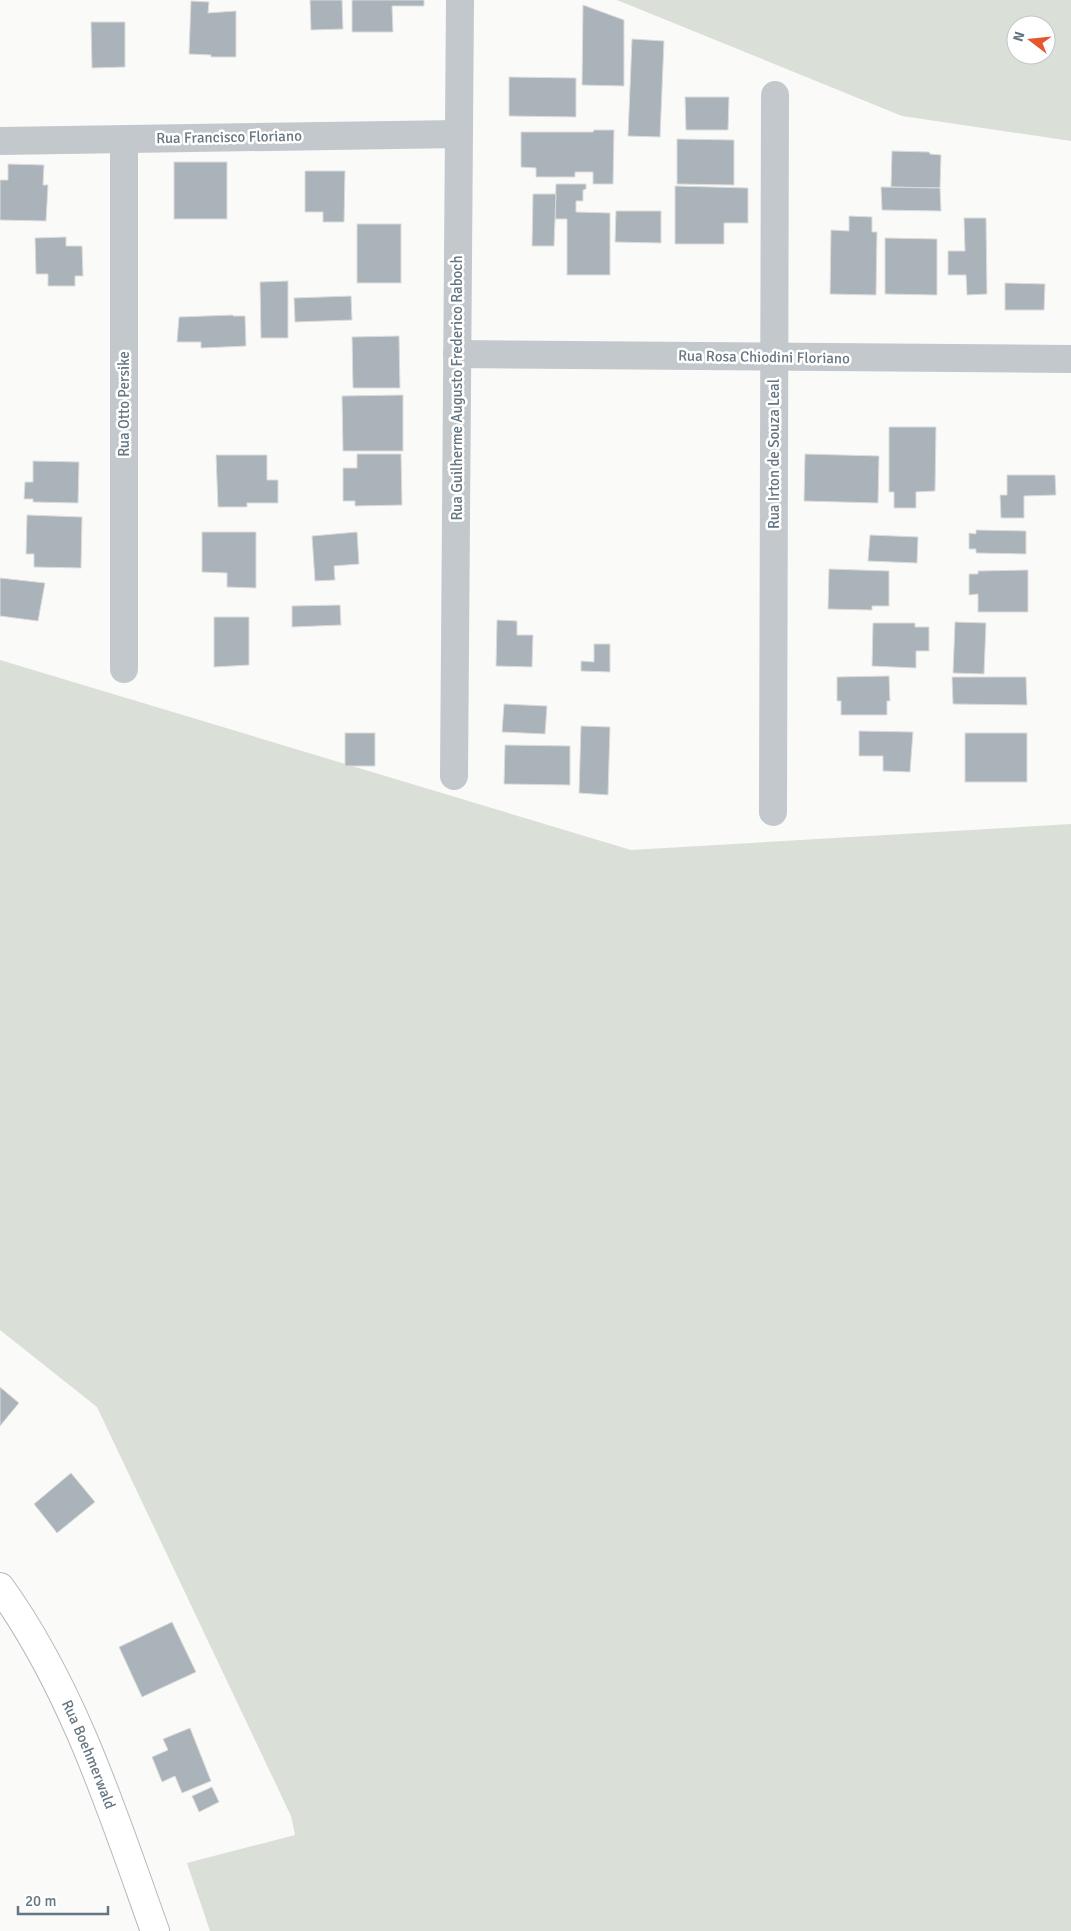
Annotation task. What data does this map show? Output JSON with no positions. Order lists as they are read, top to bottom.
{
  "streets": {
    "main road": ["Rua Boehmerwald"],
    "street": [
      "Rua Francisco Floriano",
      "Rua Rosa Chiodini Floriano",
      "Rua Guilherme Augusto Frederico Raboch",
      "Rua Otto Persike",
      "Rua Irton de Souza Leal"
    ]
  },
  "crossings": [
    ["Rua Francisco Floriano", "Rua Guilherme Augusto Frederico Raboch"],
    ["Rua Francisco Floriano", "Rua Otto Persike"],
    ["Rua Rosa Chiodini Floriano", "Rua Guilherme Augusto Frederico Raboch"],
    ["Rua Rosa Chiodini Floriano", "Rua Irton de Souza Leal"]
  ],
  "scale_bar": "20 m",
  "north": "left"
}
